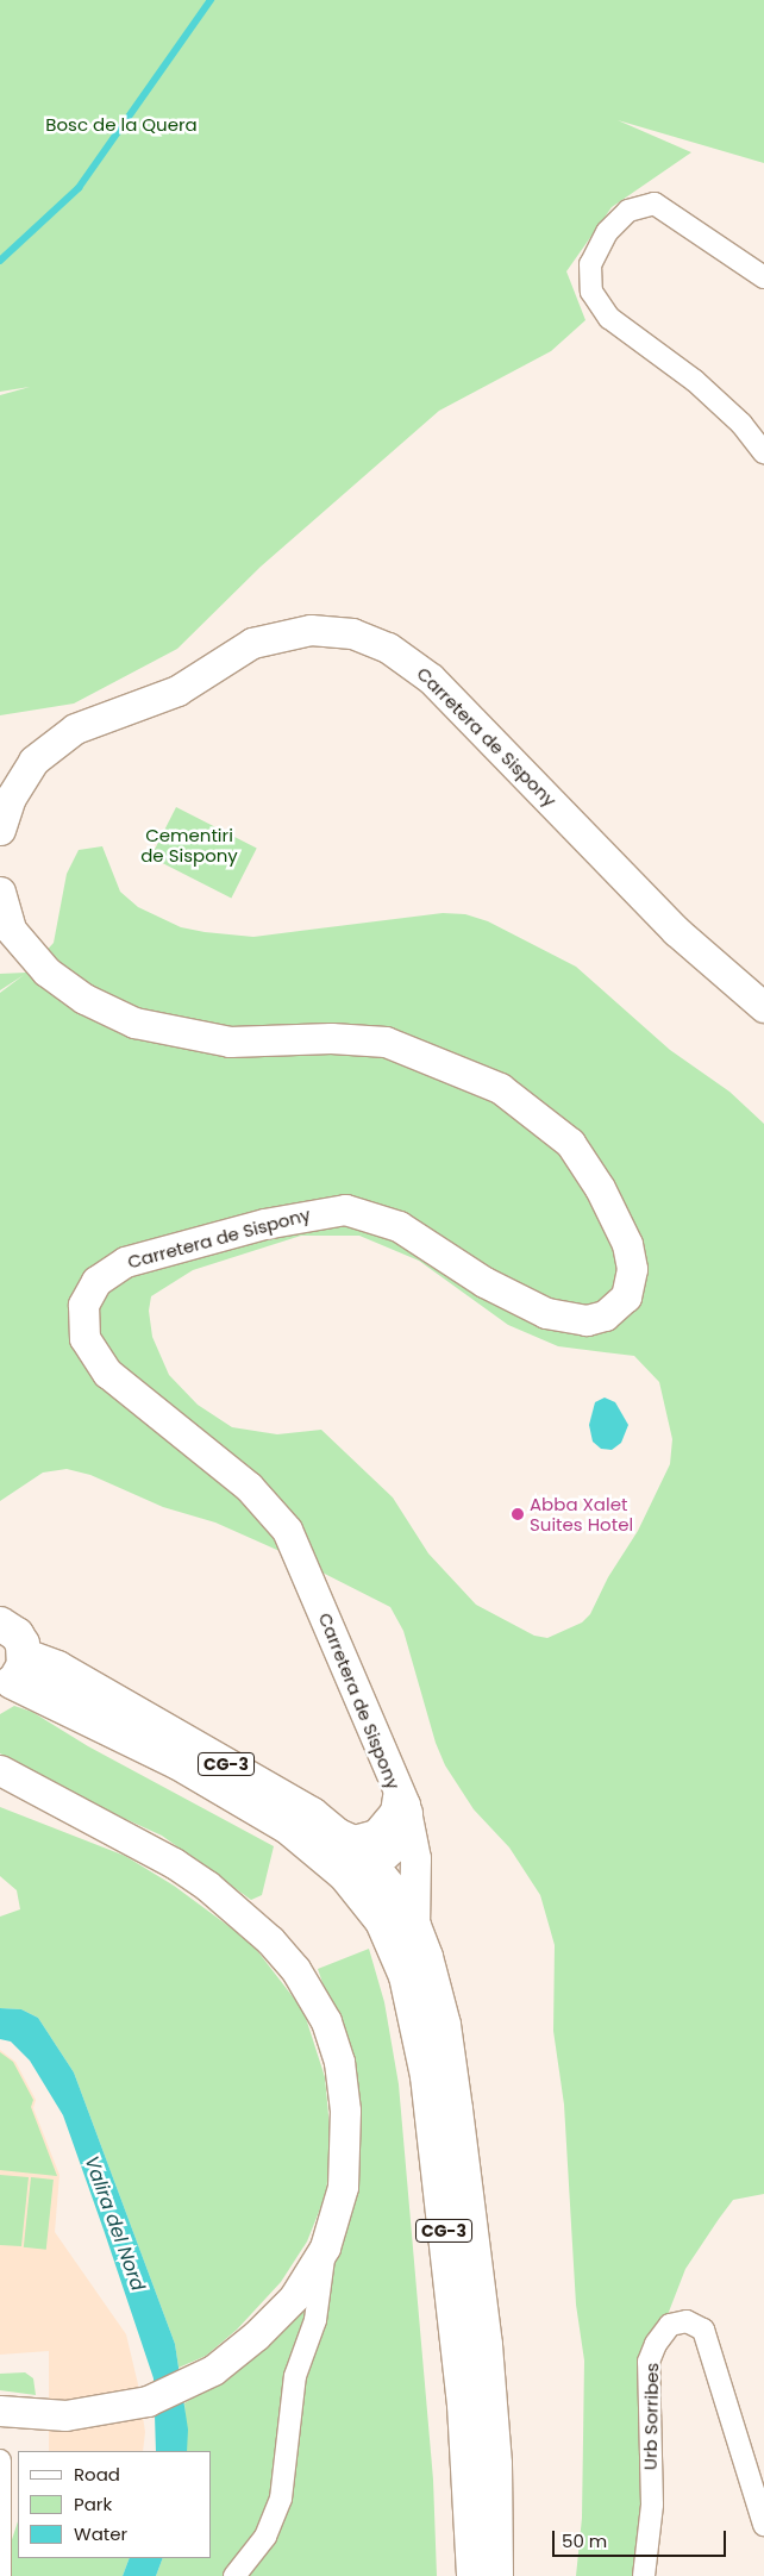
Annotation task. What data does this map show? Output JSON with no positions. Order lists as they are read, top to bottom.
{
  "streets": {
    "highway": ["CG-3"],
    "main road": ["Carretera de Sispony"],
    "street": ["Urb Sorribes"]
  },
  "crossings": [
    ["Carretera de Sispony", "CG-3"]
  ],
  "water": ["Valira del Nord"],
  "parks": ["Bosc de la Quera", "Cementiri de Sispony"],
  "places": ["Abba Xalet Suites Hotel"],
  "legend": ["Road", "Park", "Water"],
  "scale_bar": "50 m"
}
